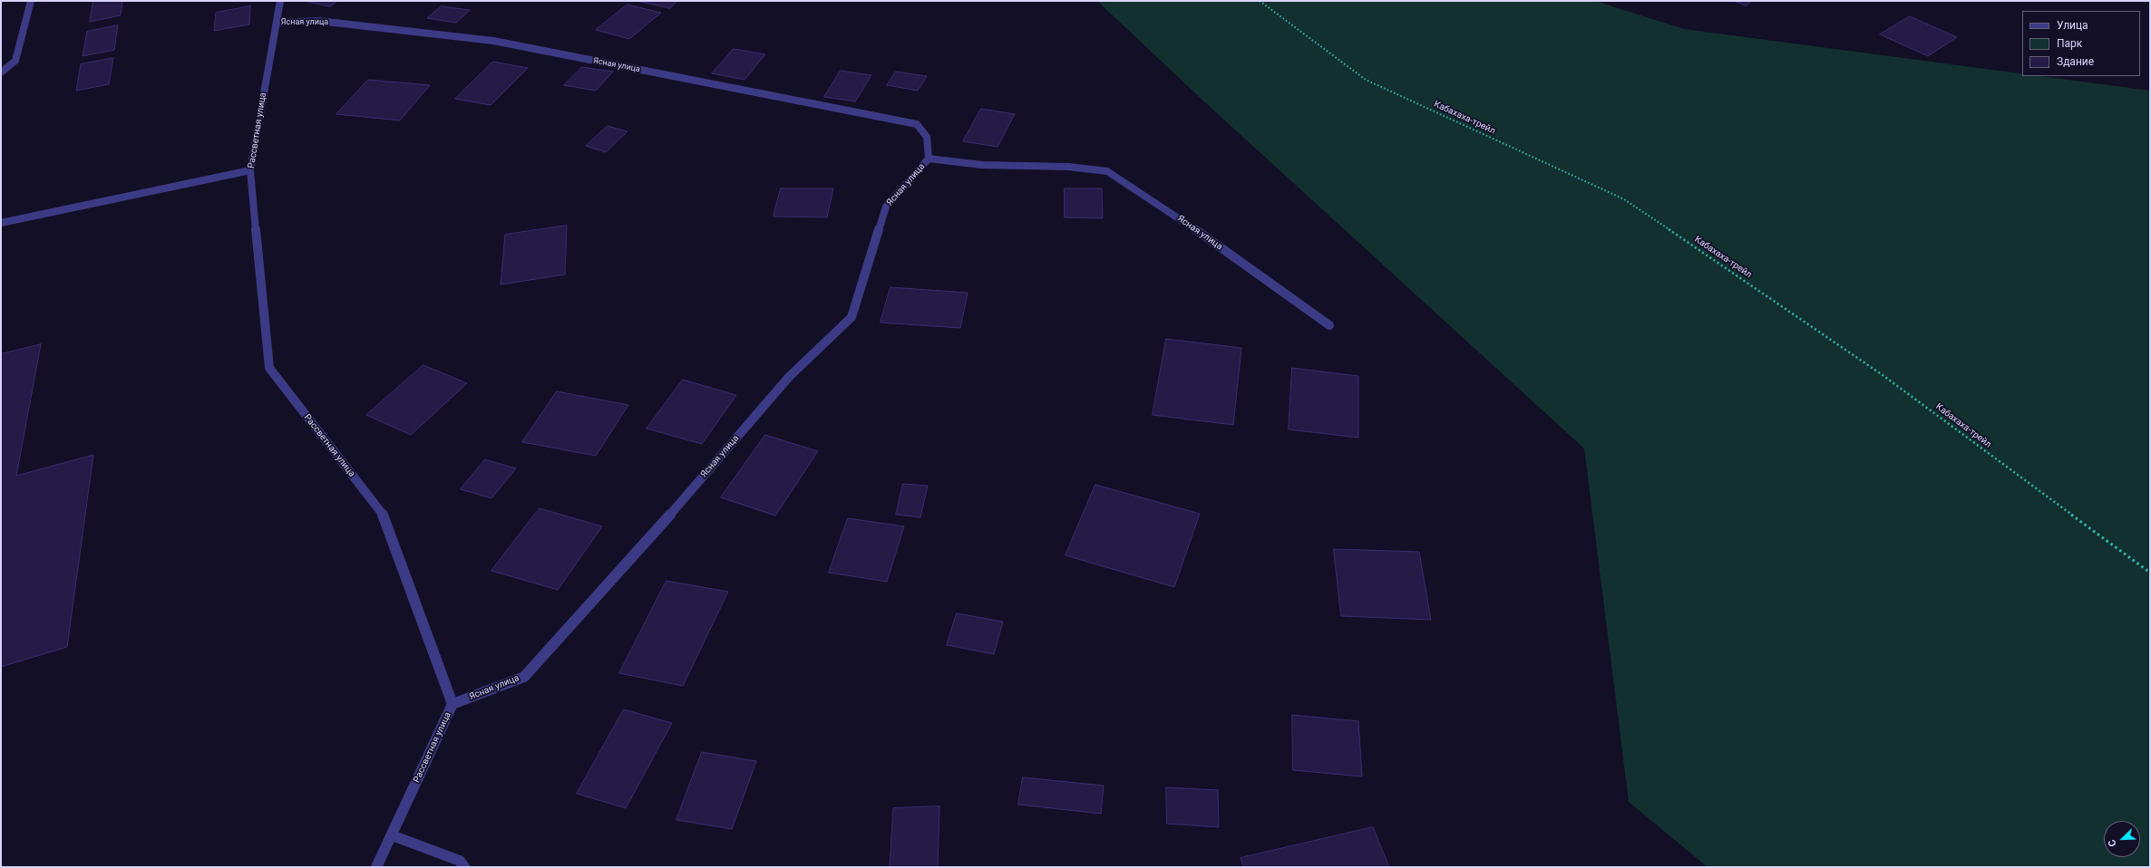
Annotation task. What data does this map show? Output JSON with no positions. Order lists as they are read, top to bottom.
{
  "streets": {
    "street": ["Ясная улица", "Рассветная улица"],
    "path": ["Кабахаха-трейл"]
  },
  "crossings": [
    ["Ясная улица", "Рассветная улица"]
  ],
  "legend": ["Улица", "Парк", "Здание"],
  "north": "bottom left"
}
